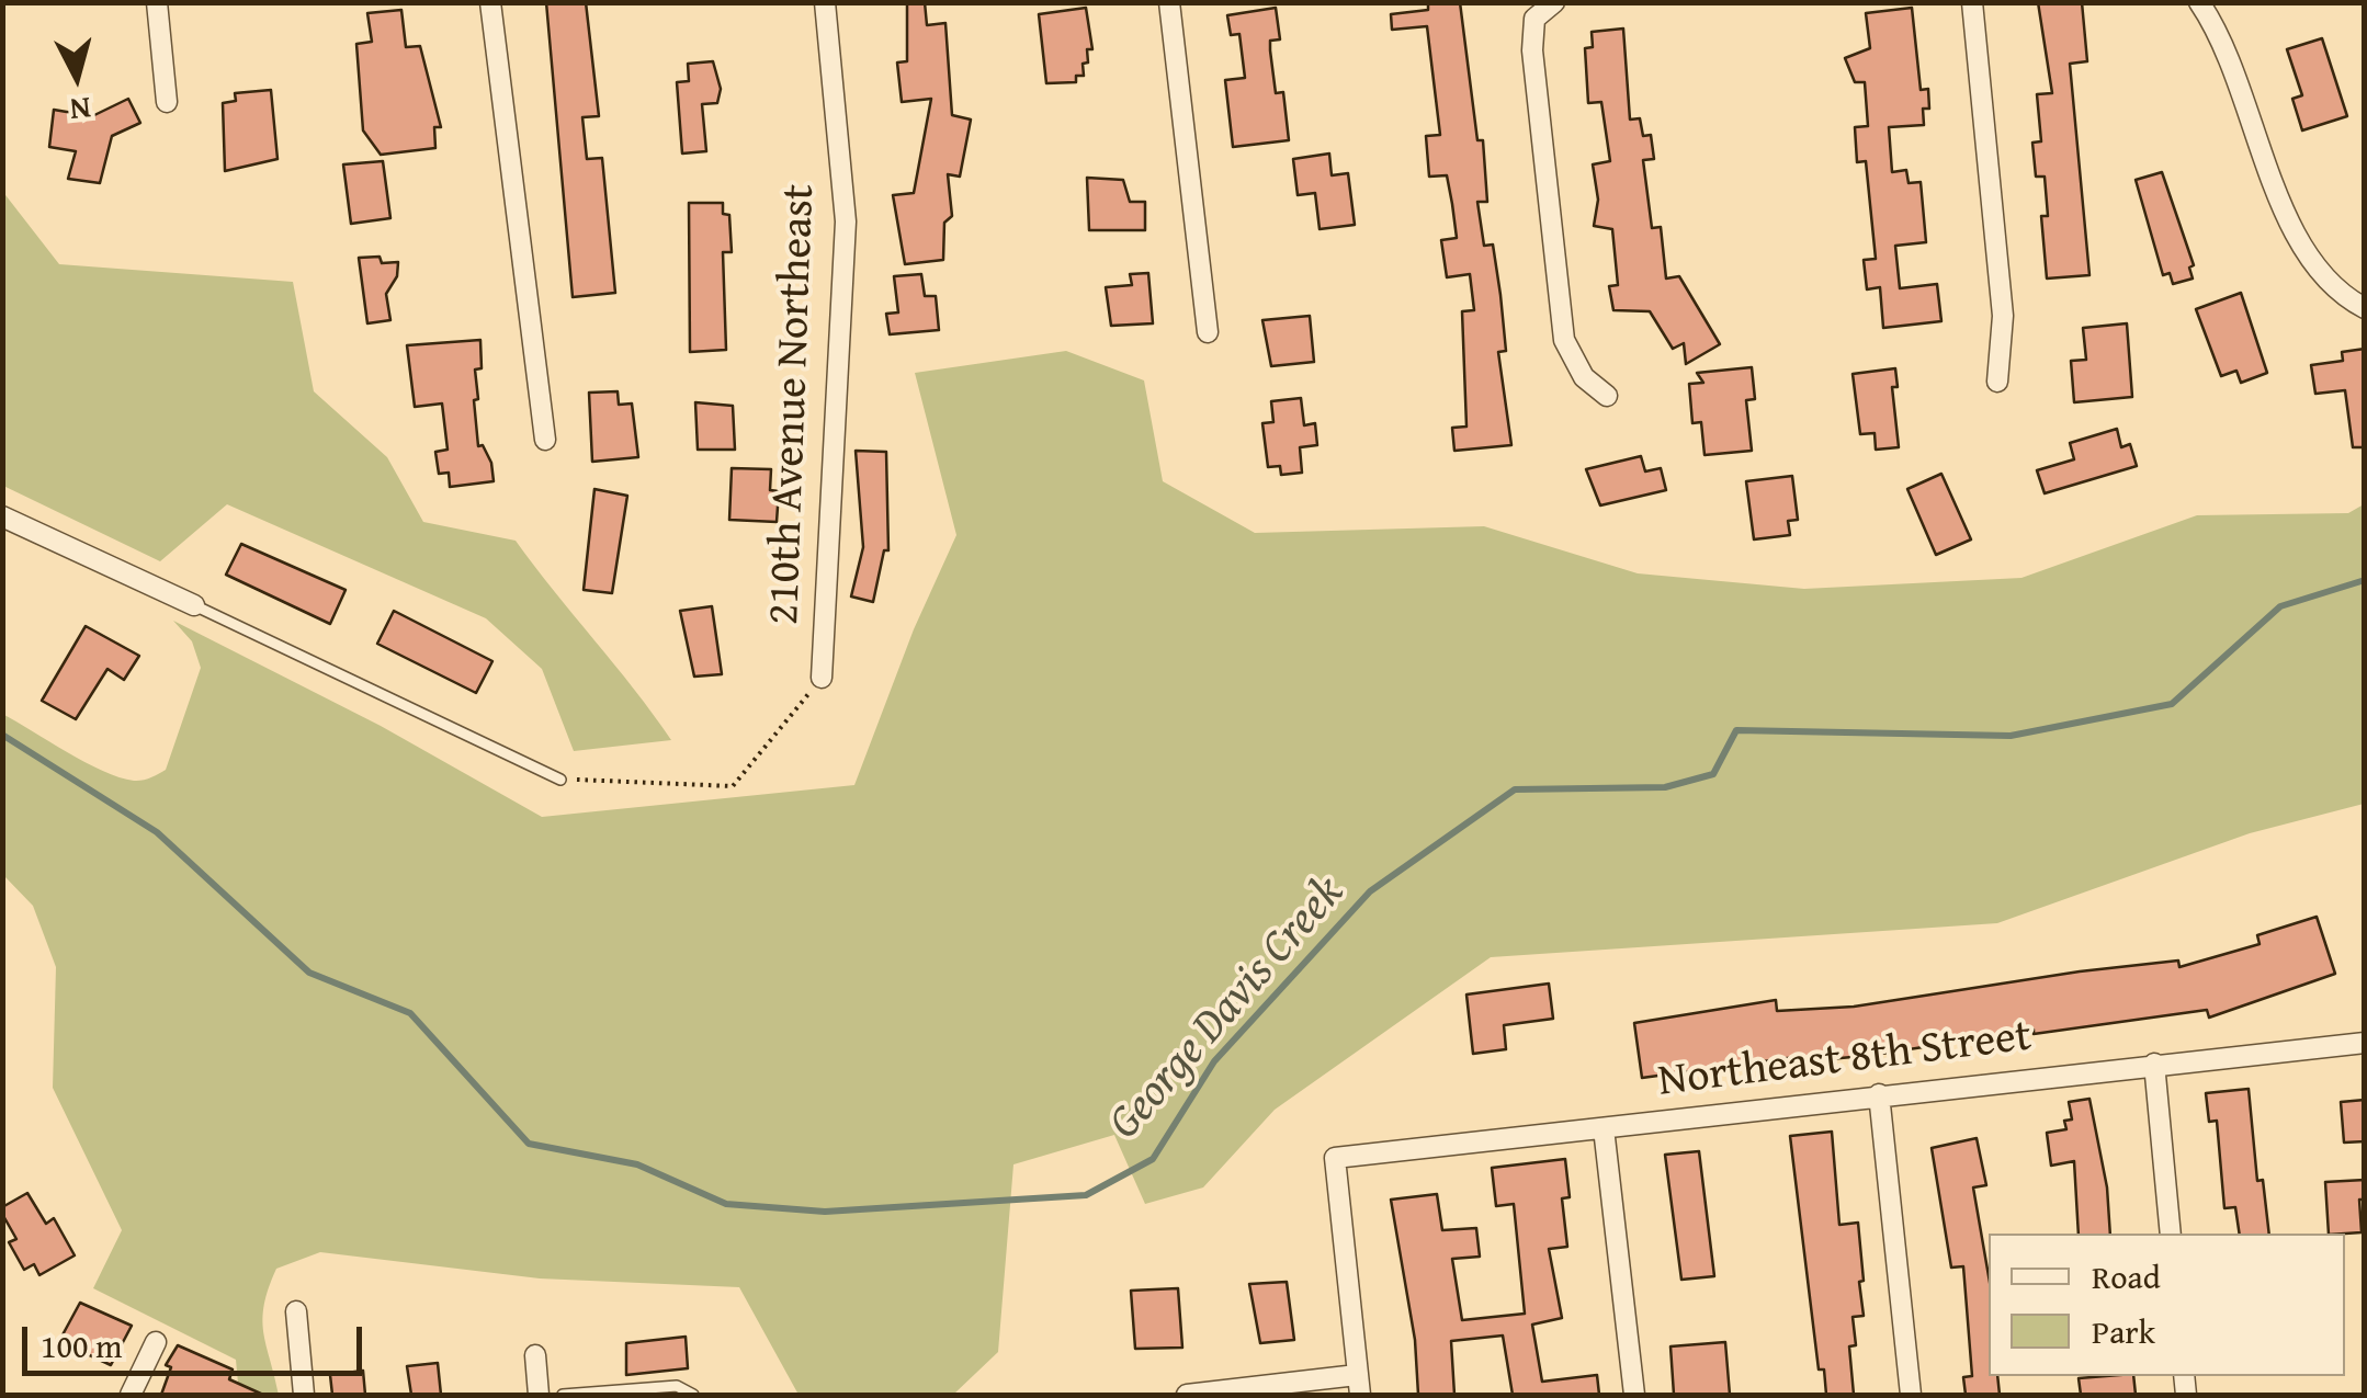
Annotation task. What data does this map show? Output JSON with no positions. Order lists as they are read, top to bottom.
{
  "streets": {
    "street": ["210th Avenue Northeast", "Northeast 8th Street"]
  },
  "water": ["George Davis Creek"],
  "legend": ["Road", "Park"],
  "scale_bar": "100 m",
  "north": "bottom"
}
